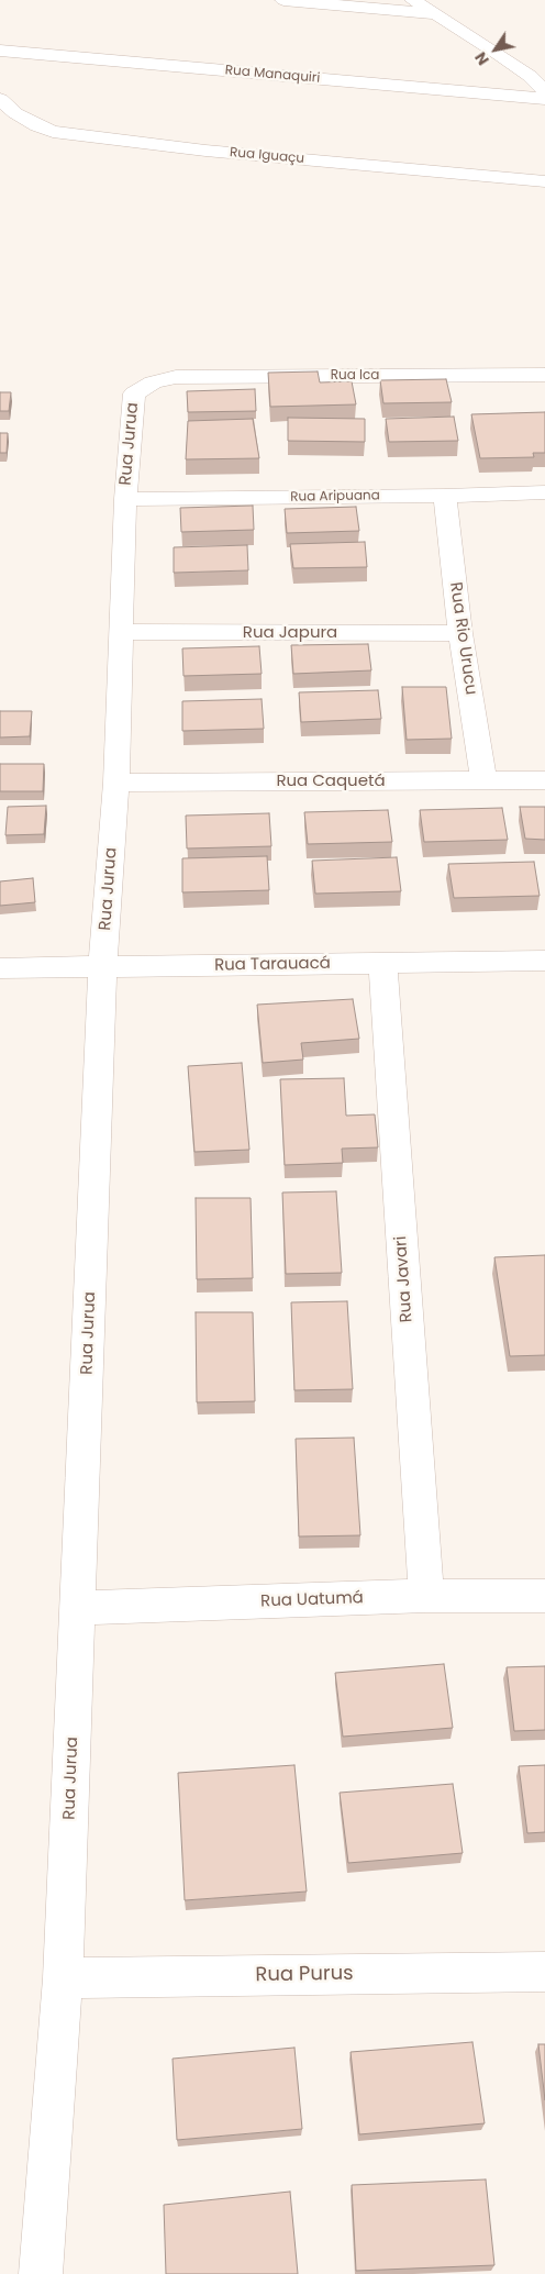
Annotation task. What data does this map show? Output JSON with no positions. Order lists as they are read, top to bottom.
{
  "streets": {
    "street": [
      "Rua Manaquiri",
      "Rua Iguaçu",
      "Rua Ica",
      "Rua Jurua",
      "Rua Aripuana",
      "Rua Japura",
      "Rua Rio Urucu",
      "Rua Caquetá",
      "Rua Tarauacá",
      "Rua Javari",
      "Rua Uatumá",
      "Rua Purus"
    ]
  },
  "crossings": [
    ["Rua Ica", "Rua Jurua"],
    ["Rua Jurua", "Rua Aripuana"],
    ["Rua Jurua", "Rua Japura"],
    ["Rua Jurua", "Rua Caquetá"],
    ["Rua Jurua", "Rua Tarauacá"],
    ["Rua Jurua", "Rua Uatumá"],
    ["Rua Jurua", "Rua Purus"],
    ["Rua Aripuana", "Rua Rio Urucu"],
    ["Rua Japura", "Rua Rio Urucu"],
    ["Rua Rio Urucu", "Rua Caquetá"],
    ["Rua Tarauacá", "Rua Javari"],
    ["Rua Javari", "Rua Uatumá"]
  ],
  "north": "bottom left"
}
